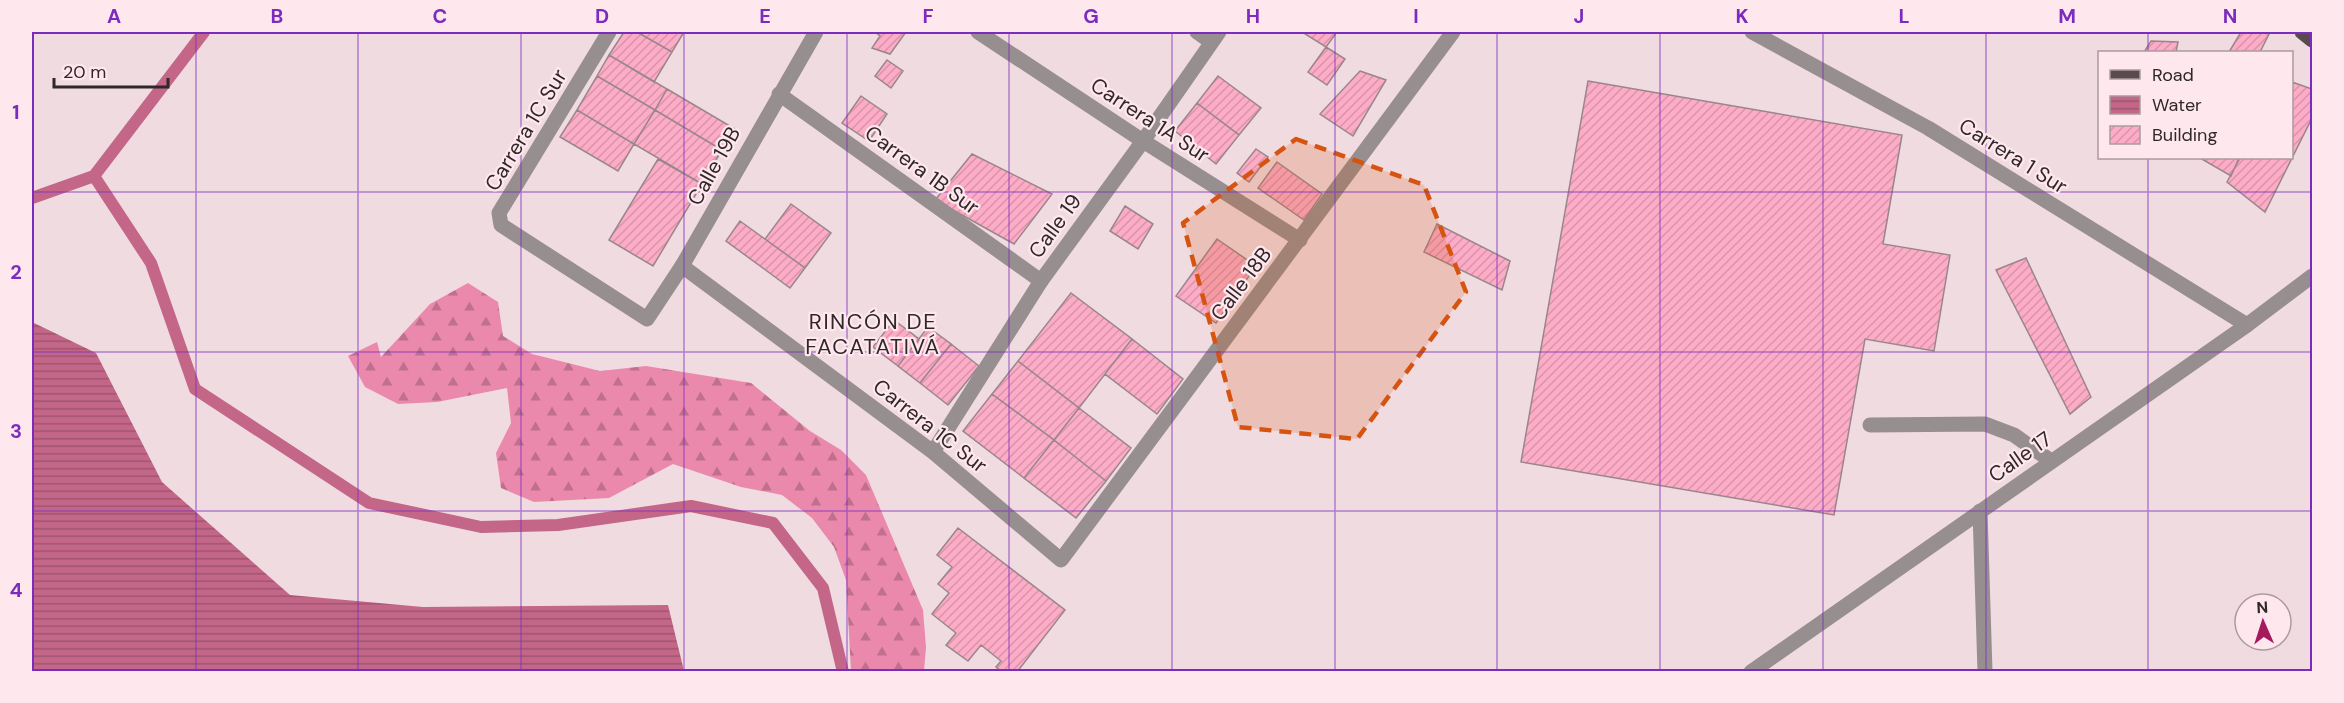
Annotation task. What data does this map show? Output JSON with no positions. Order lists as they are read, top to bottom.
{
  "streets": {
    "street": [
      "Carrera 1A Sur",
      "Carrera 1C Sur",
      "Carrera 1 Sur",
      "Calle 19B",
      "Carrera 1B Sur",
      "Calle 19",
      "Calle 18B",
      "Calle 17"
    ]
  },
  "crossings": [
    ["Carrera 1A Sur", "Calle 19"],
    ["Carrera 1A Sur", "Calle 18B"],
    ["Carrera 1C Sur", "Calle 19B"],
    ["Carrera 1C Sur", "Calle 19"],
    ["Carrera 1C Sur", "Calle 18B"],
    ["Carrera 1 Sur", "Calle 17"],
    ["Calle 19B", "Carrera 1B Sur"],
    ["Carrera 1B Sur", "Calle 19"]
  ],
  "districts": ["RINCÓN DE FACATATIVÁ"],
  "legend": ["Road", "Water", "Building"],
  "scale_bar": "20 m",
  "north": "top",
  "grid": {
    "columns": [
      "A",
      "B",
      "C",
      "D",
      "E",
      "F",
      "G",
      "H",
      "I",
      "J",
      "K",
      "L",
      "M",
      "N"
    ],
    "rows": [
      "1",
      "2",
      "3",
      "4"
    ]
  }
}
